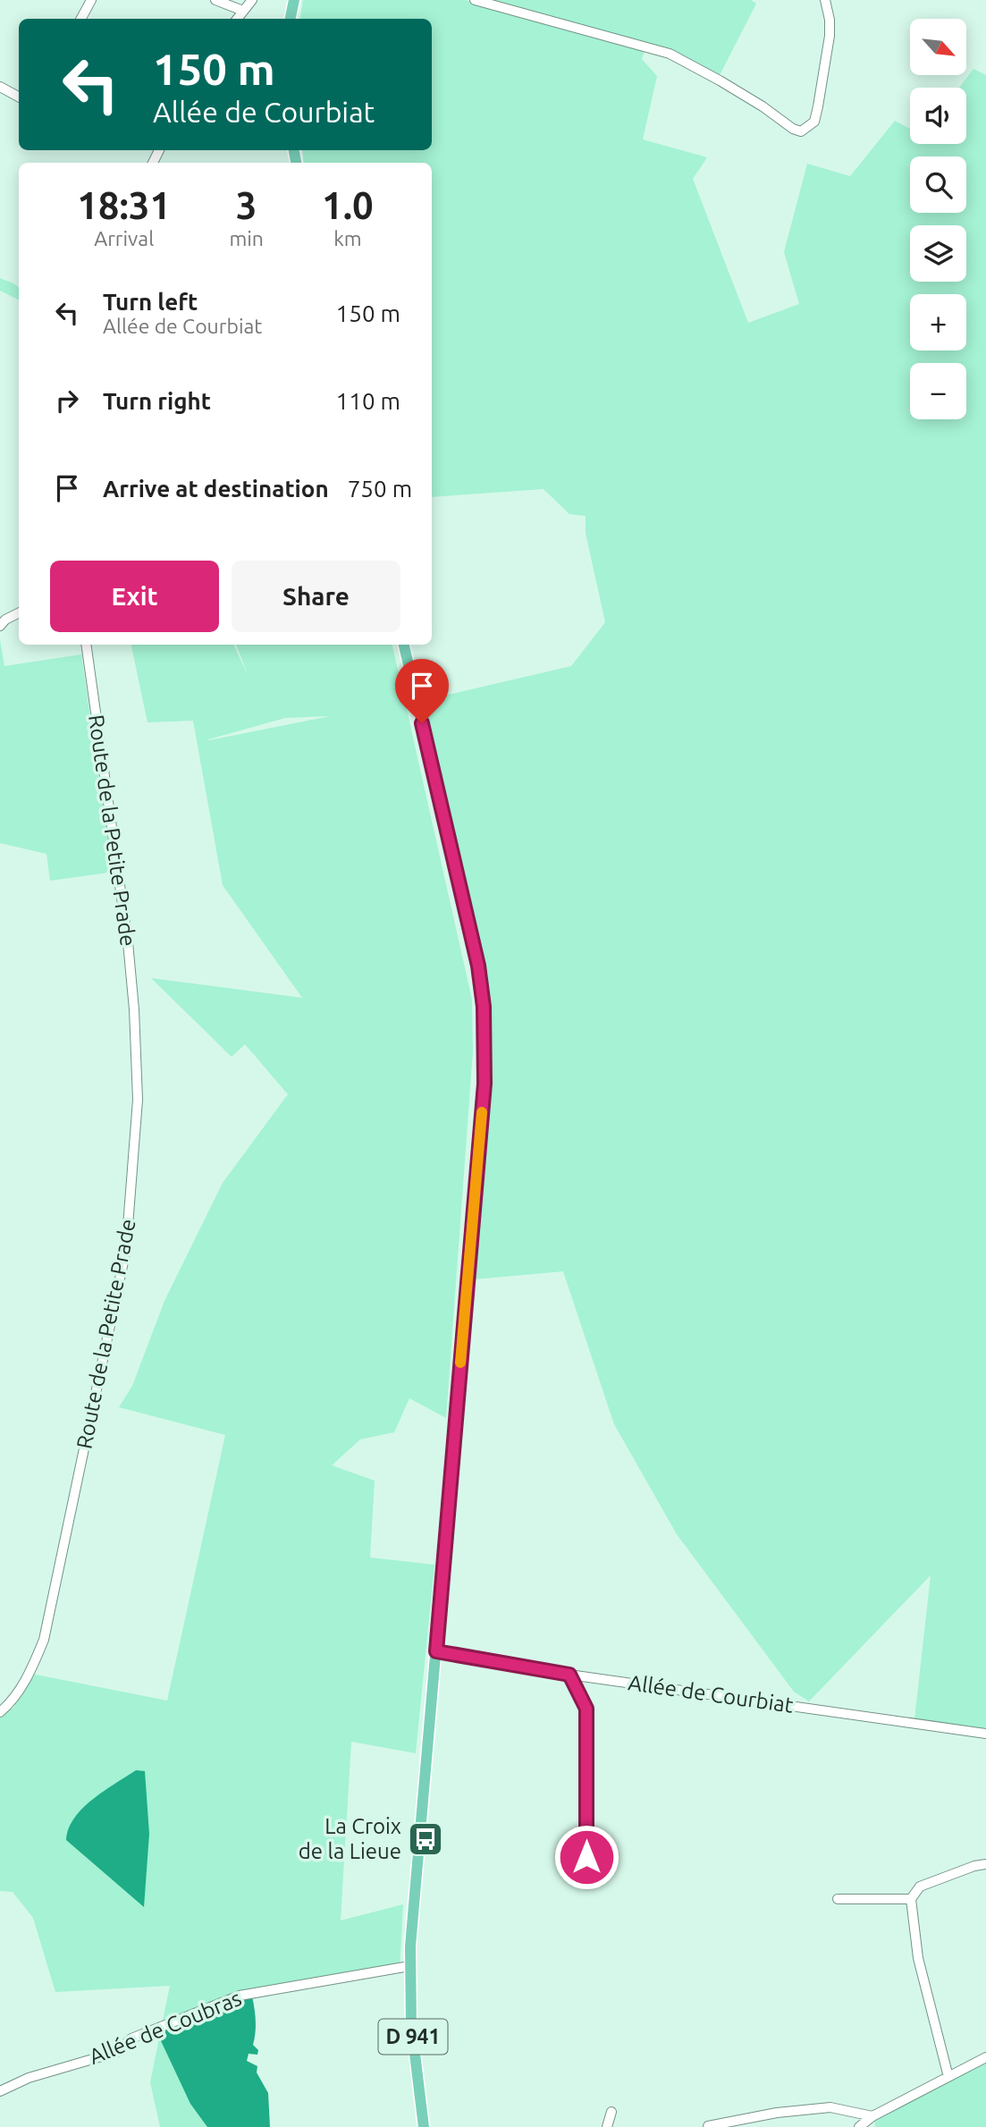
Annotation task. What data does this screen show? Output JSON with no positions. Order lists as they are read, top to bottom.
{
  "streets": {
    "main road": ["D 941"],
    "street": ["Route de la Petite Prade", "Allée de Courbiat", "Allée de Coubras"]
  },
  "crossings": [
    ["Allée de Courbiat", "D 941"],
    ["Allée de Coubras", "D 941"]
  ],
  "places": {
    "bus stop": ["La Croix de la Lieue"]
  },
  "north": "bottom right",
  "page": {
    "map_buttons": ["+", "−"],
    "turn": ["150 m", "Allée de Courbiat"],
    "eta": [
      "18:31",
      "Arrival",
      "3",
      "min",
      "1.0",
      "km"
    ],
    "list": [
      {
        "name": "Turn left",
        "note": "Allée de Courbiat",
        "value": "150 m"
      },
      {
        "name": "Turn right",
        "value": "110 m"
      },
      {
        "name": "Arrive at destination",
        "value": "750 m"
      }
    ],
    "buttons": ["Exit", "Share"]
  }
}
